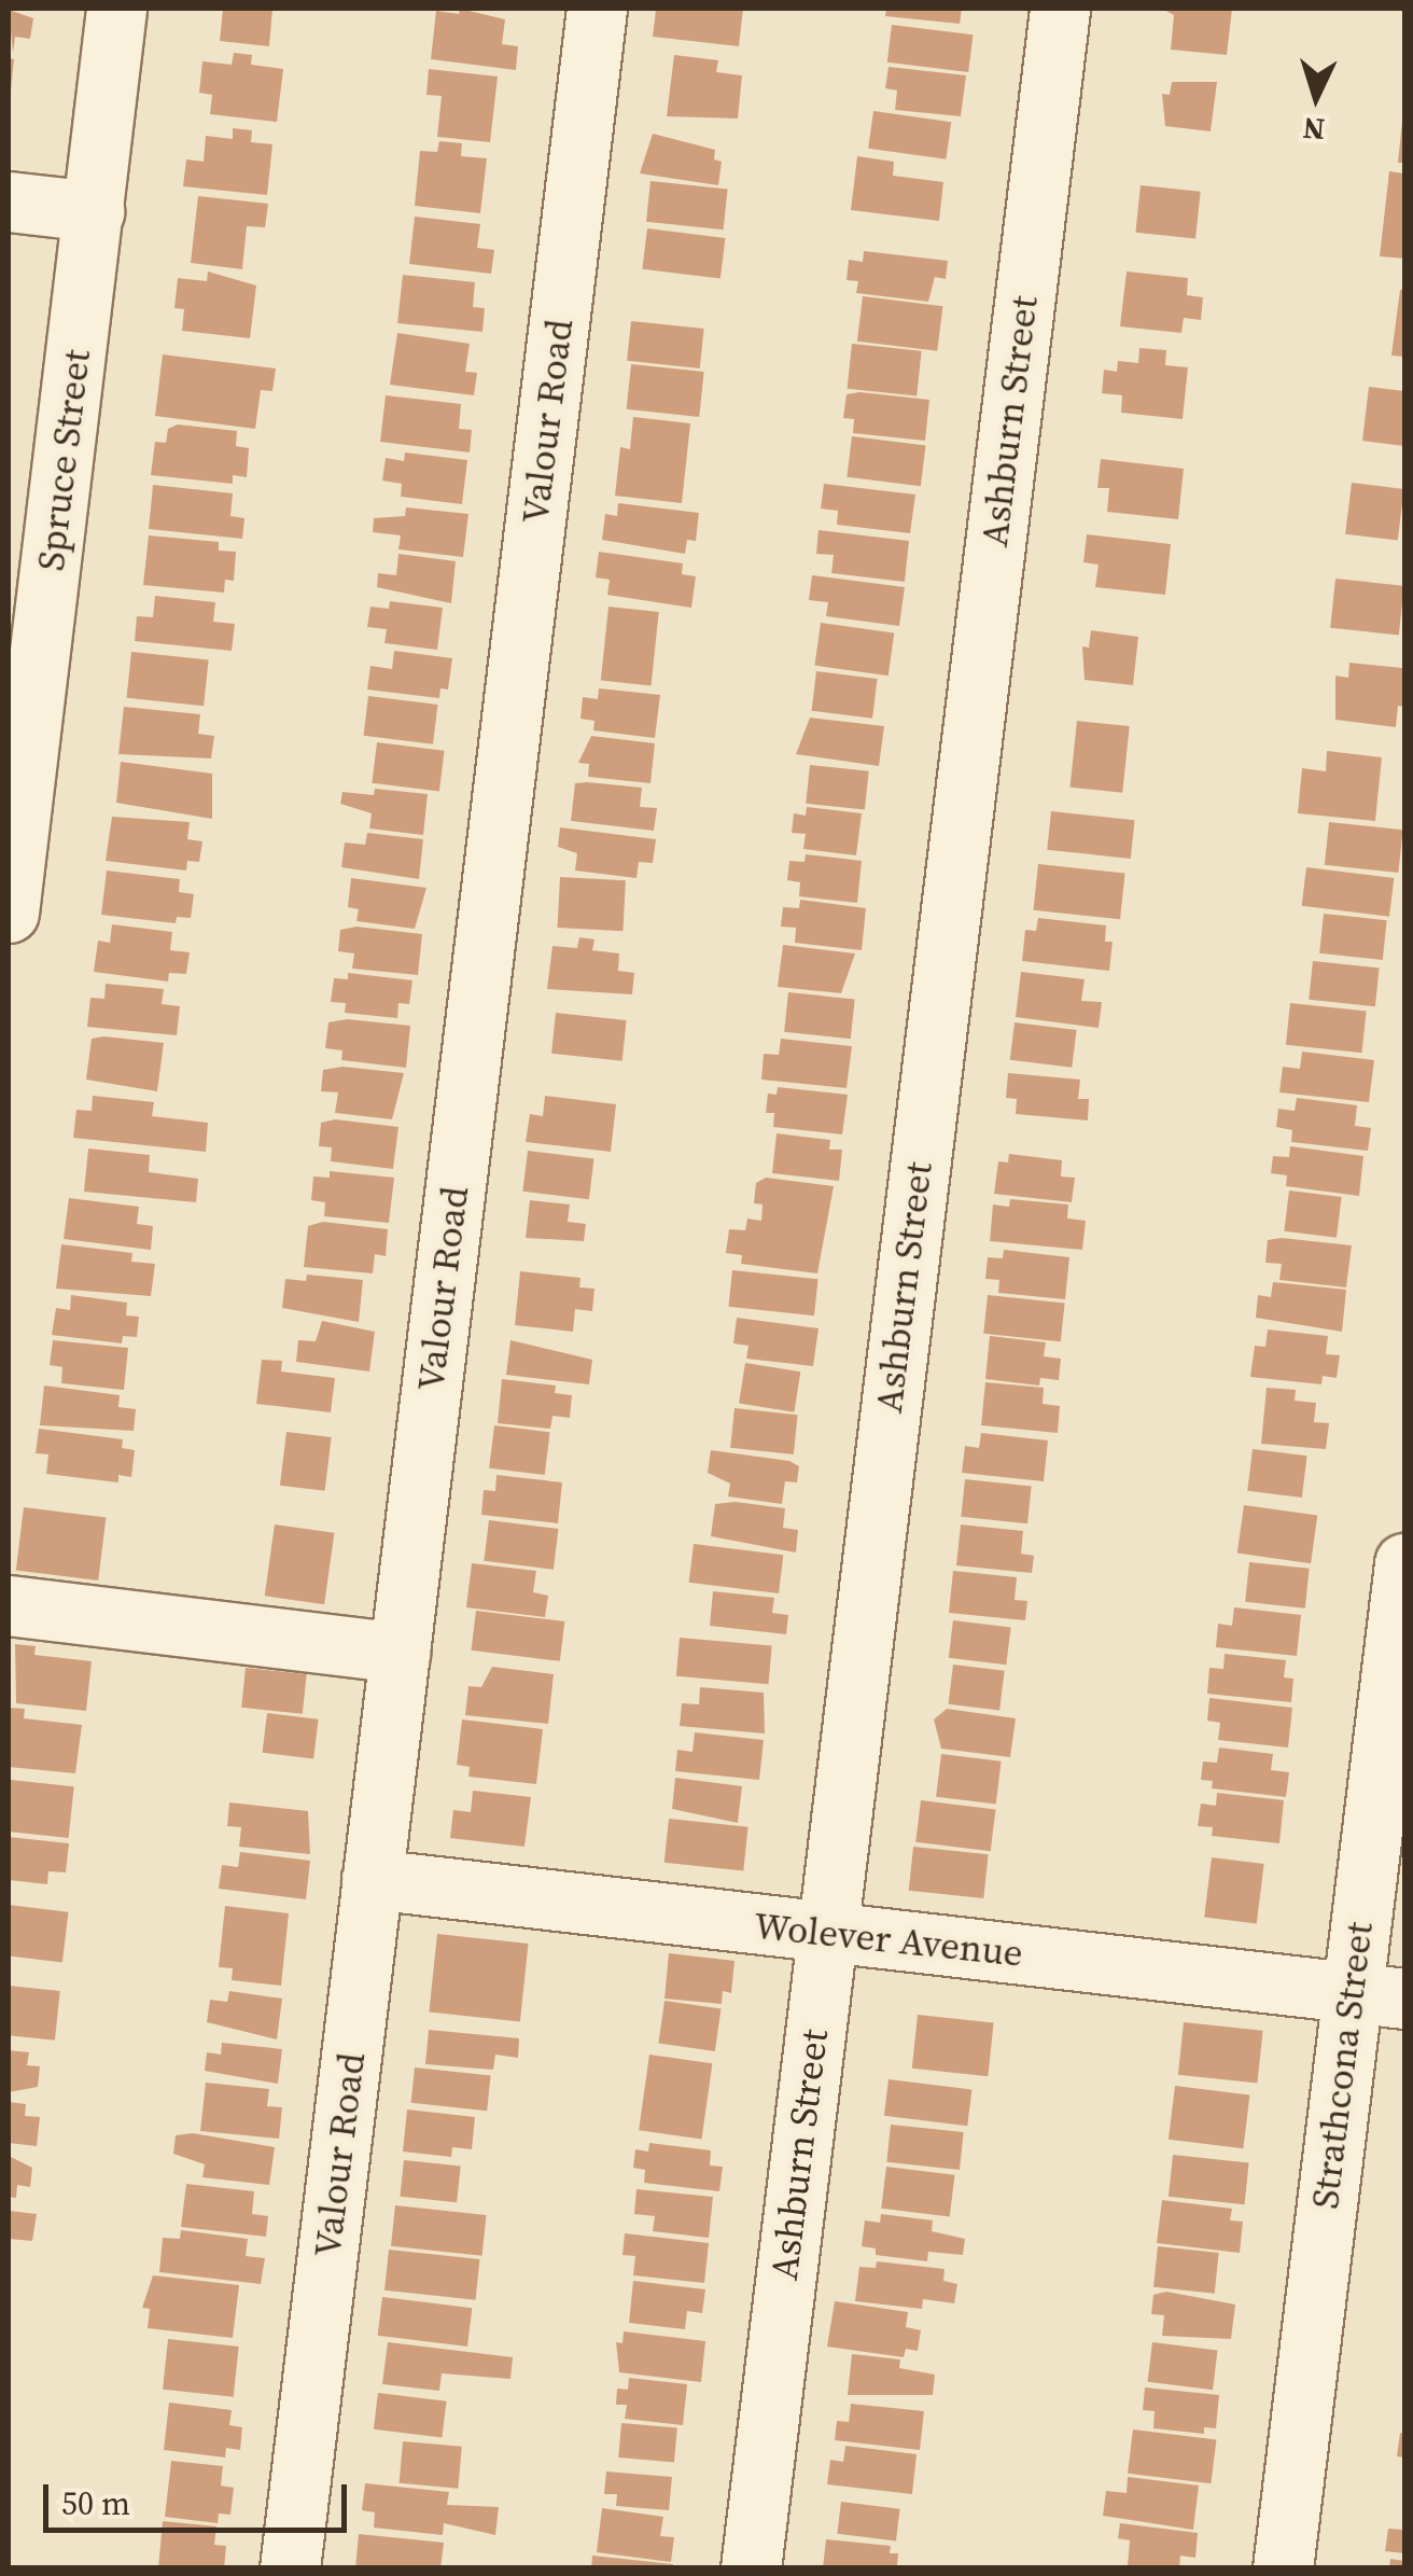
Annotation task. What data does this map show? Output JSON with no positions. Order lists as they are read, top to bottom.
{
  "streets": {
    "street": [
      "Valour Road",
      "Ashburn Street",
      "Spruce Street",
      "Wolever Avenue",
      "Strathcona Street"
    ]
  },
  "crossings": [
    ["Valour Road", "Wolever Avenue"],
    ["Ashburn Street", "Wolever Avenue"],
    ["Wolever Avenue", "Strathcona Street"]
  ],
  "scale_bar": "50 m",
  "north": "bottom"
}
